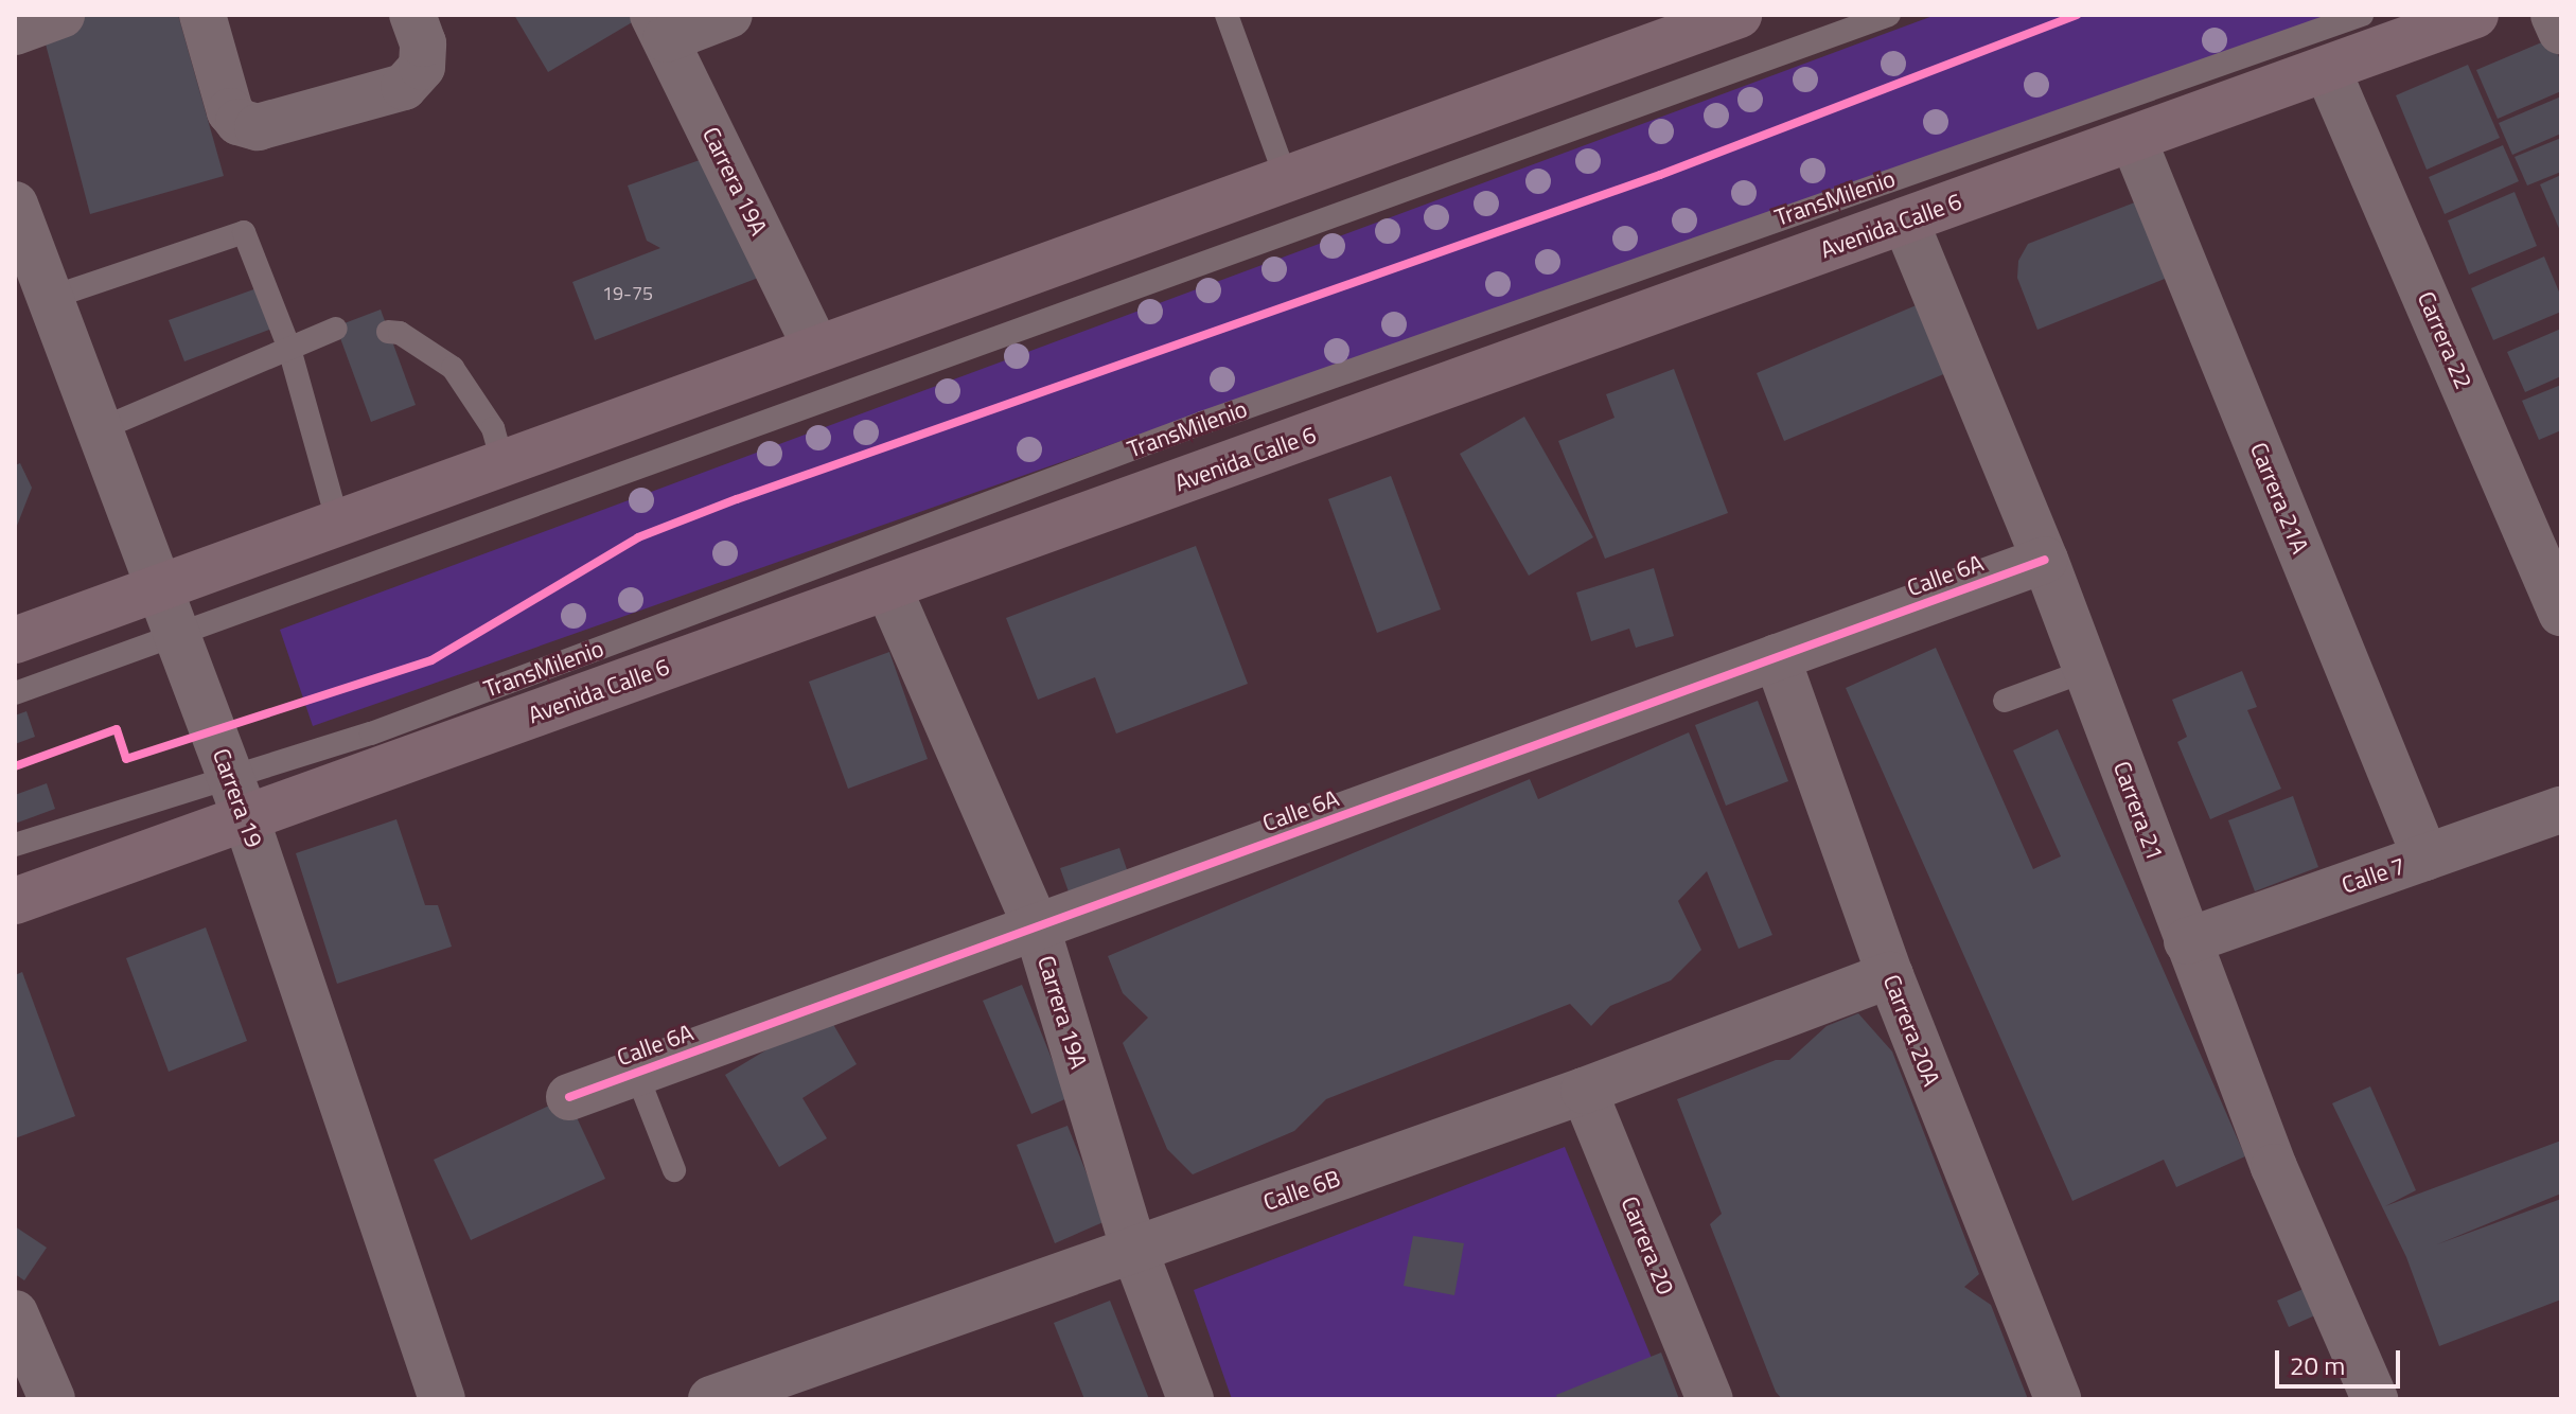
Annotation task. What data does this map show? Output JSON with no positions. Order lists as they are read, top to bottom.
{
  "streets": {
    "main road": ["Avenida Calle 6"],
    "street": [
      "Carrera 19A",
      "Carrera 22",
      "Carrera 21A",
      "Calle 6A",
      "Carrera 19",
      "Carrera 21",
      "Calle 7",
      "Carrera 20A",
      "Calle 6B",
      "Carrera 20"
    ],
    "lane": ["TransMilenio"]
  },
  "crossings": [
    ["Carrera 19A", "Avenida Calle 6"],
    ["Carrera 19A", "Calle 6A"],
    ["Carrera 19A", "Calle 6B"],
    ["TransMilenio", "Avenida Calle 6"],
    ["TransMilenio", "Carrera 19"],
    ["Avenida Calle 6", "Carrera 22"],
    ["Avenida Calle 6", "Carrera 21A"],
    ["Avenida Calle 6", "Carrera 19"],
    ["Avenida Calle 6", "Carrera 21"],
    ["Carrera 21A", "Calle 7"],
    ["Calle 6A", "Carrera 21"],
    ["Calle 6A", "Carrera 20A"],
    ["Carrera 21", "Calle 7"],
    ["Carrera 20A", "Calle 6B"],
    ["Calle 6B", "Carrera 20"]
  ],
  "house_numbers": ["19-75"],
  "scale_bar": "20 m"
}
